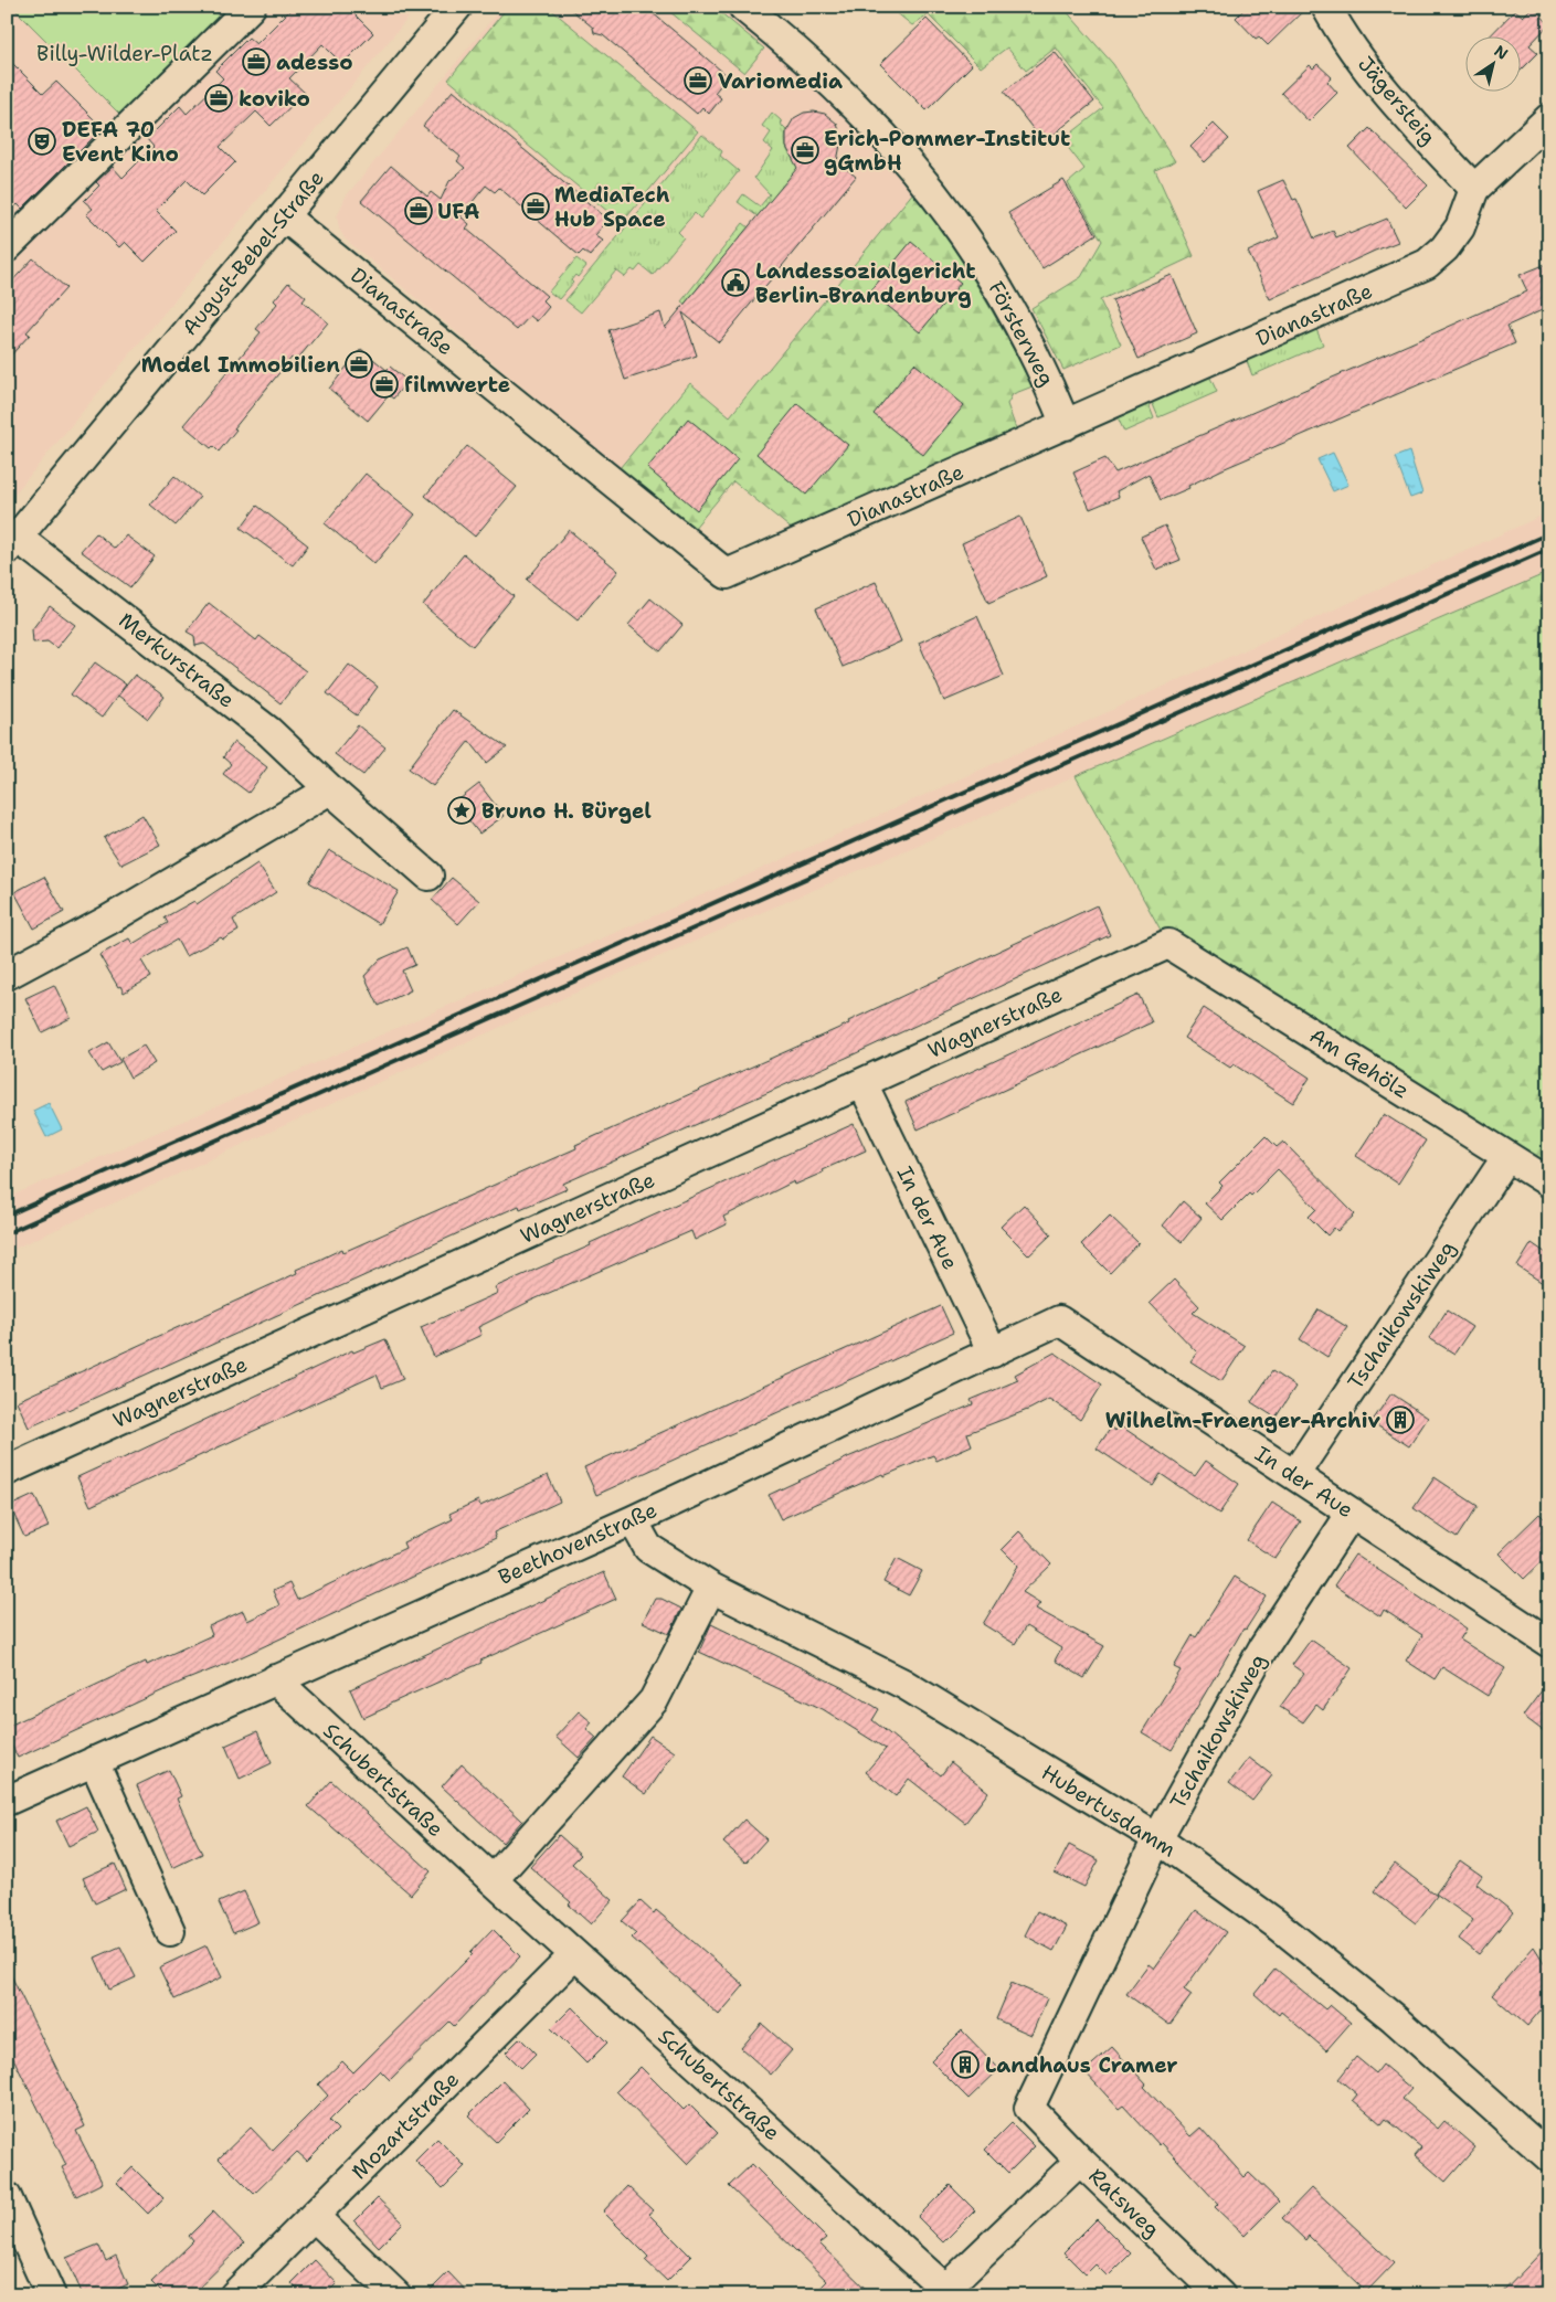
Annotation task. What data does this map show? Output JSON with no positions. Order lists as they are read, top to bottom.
{
  "streets": {
    "street": [
      "Jägersteig",
      "August-Bebel-Straße",
      "Dianastraße",
      "Försterweg",
      "Merkurstraße",
      "Wagnerstraße",
      "Am Gehölz",
      "In der Aue",
      "Tschaikowskiweg",
      "Beethovenstraße",
      "Schubertstraße",
      "Hubertusdamm",
      "Mozartstraße",
      "Ratsweg"
    ]
  },
  "crossings": [
    ["Jägersteig", "Dianastraße"],
    ["August-Bebel-Straße", "Dianastraße"],
    ["August-Bebel-Straße", "Merkurstraße"],
    ["Dianastraße", "Försterweg"],
    ["Wagnerstraße", "Am Gehölz"],
    ["Wagnerstraße", "In der Aue"],
    ["Am Gehölz", "Tschaikowskiweg"],
    ["In der Aue", "Tschaikowskiweg"],
    ["In der Aue", "Beethovenstraße"],
    ["Tschaikowskiweg", "Hubertusdamm"],
    ["Tschaikowskiweg", "Ratsweg"],
    ["Beethovenstraße", "Schubertstraße"],
    ["Beethovenstraße", "Hubertusdamm"],
    ["Schubertstraße", "Mozartstraße"]
  ],
  "parks": ["Billy-Wilder-Platz"],
  "places": {
    "office": [
      "adesso",
      "Variomedia",
      "koviko",
      "Erich-Pommer-Institut gGmbH",
      "MediaTech Hub Space",
      "UFA",
      "Model Immobilien",
      "filmwerte"
    ],
    "theatre": ["DEFA 70 Event Kino"],
    "public building": ["Landessozialgericht Berlin-Brandenburg"],
    "place": ["Bruno H. Bürgel"],
    "building": ["Wilhelm-Fraenger-Archiv", "Landhaus Cramer"]
  },
  "north": "top right"
}
